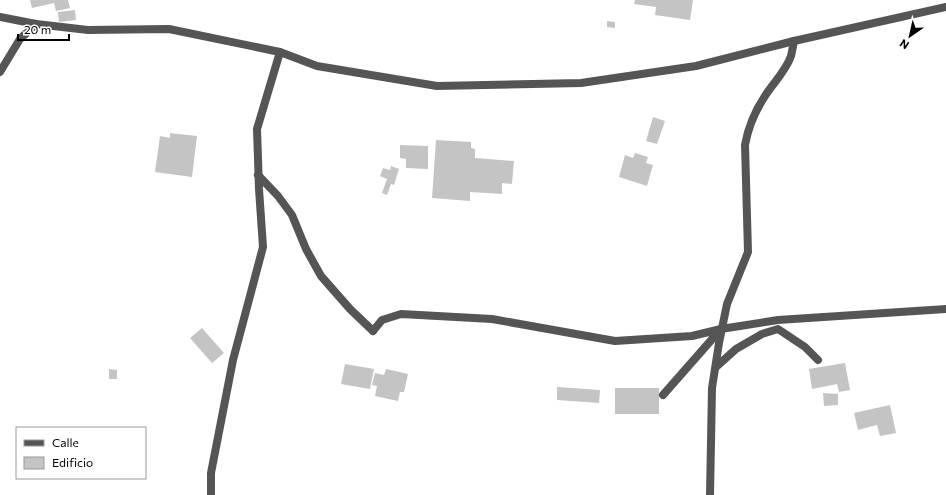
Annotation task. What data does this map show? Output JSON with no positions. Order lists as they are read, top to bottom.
{
  "legend": ["Calle", "Edificio"],
  "scale_bar": "20 m",
  "north": "bottom left"
}
